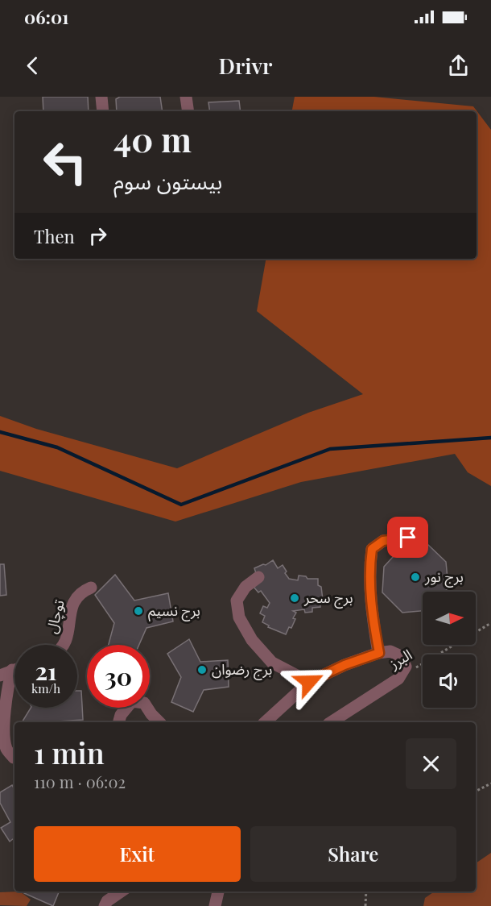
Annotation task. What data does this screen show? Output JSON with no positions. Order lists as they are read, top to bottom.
{
  "streets": {
    "street": ["توچال", "البرز"]
  },
  "places": [
    "برج نور",
    "برج سحر",
    "برج نسیم",
    "برج رضوان"
  ],
  "north": "right",
  "page": {
    "status": "06:01",
    "header": "Drivr",
    "turn": ["40 m", "بیستون سوم"],
    "then": "Then",
    "speed": "21 km/h",
    "limit": "30",
    "heading": ["1 min", "110 m · 06:02"],
    "buttons": ["Exit", "Share"]
  }
}
